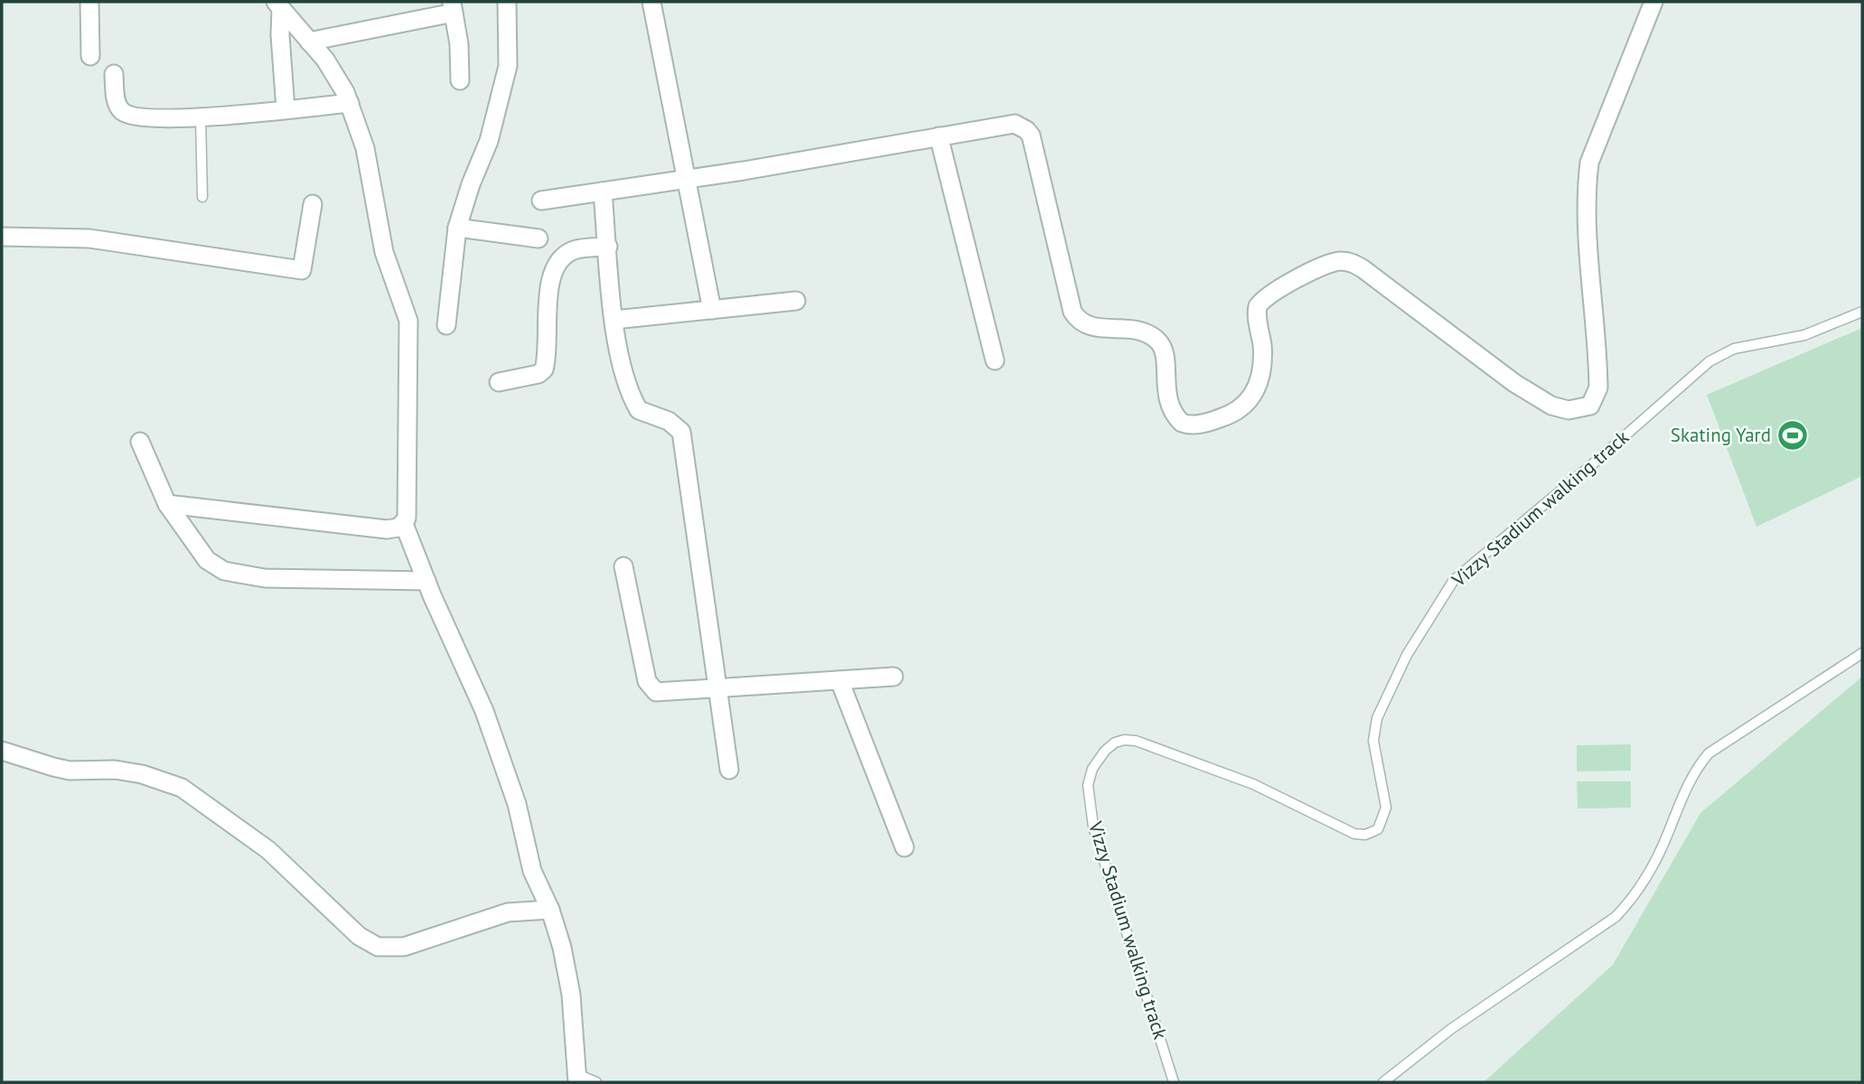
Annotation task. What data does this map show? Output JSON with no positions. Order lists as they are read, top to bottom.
{
  "streets": {
    "lane": ["Vizzy Stadium walking track"]
  },
  "places": {
    "sports": ["Skating Yard"]
  }
}
